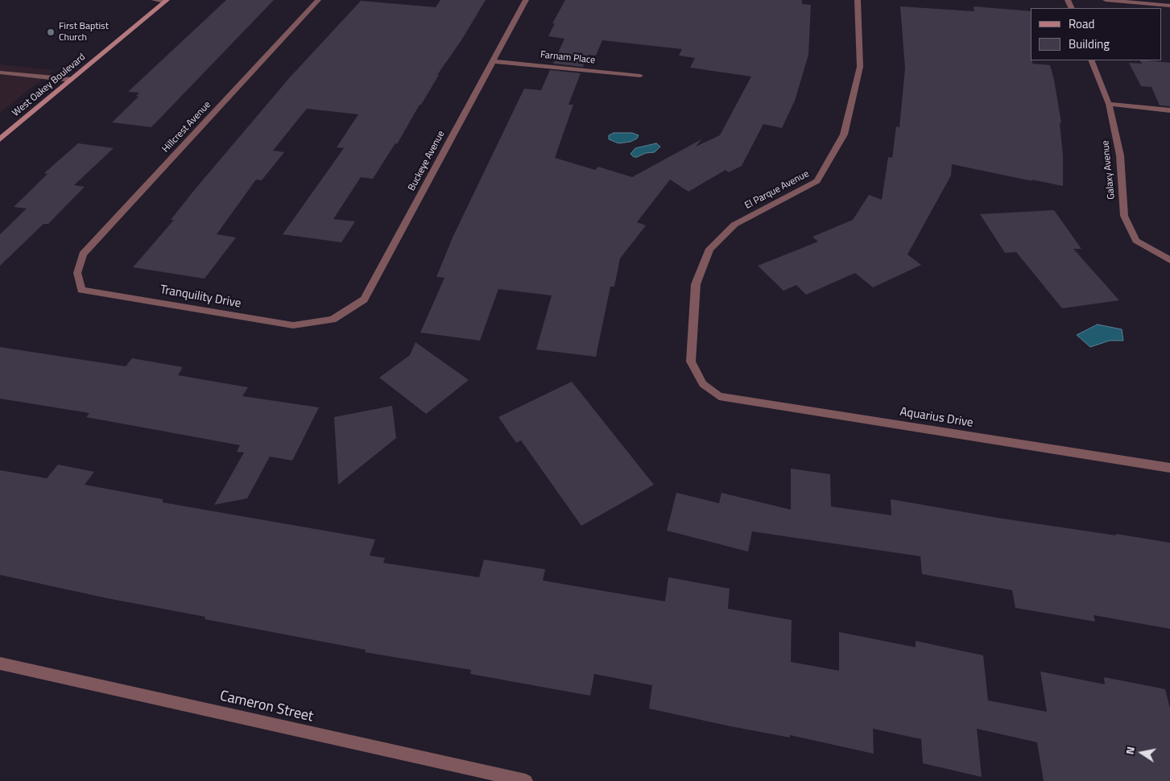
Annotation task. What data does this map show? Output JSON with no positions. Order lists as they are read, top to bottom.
{
  "streets": {
    "main road": ["West Oakey Boulevard"],
    "street": [
      "Farnam Place",
      "Hillcrest Avenue",
      "Buckeye Avenue",
      "Galaxy Avenue",
      "El Parque Avenue",
      "Tranquility Drive",
      "Aquarius Drive",
      "Cameron Street"
    ]
  },
  "crossings": [
    ["Farnam Place", "Buckeye Avenue"],
    ["Hillcrest Avenue", "Tranquility Drive"],
    ["Buckeye Avenue", "Tranquility Drive"],
    ["El Parque Avenue", "Aquarius Drive"]
  ],
  "places": ["First Baptist Church"],
  "legend": ["Road", "Building"],
  "north": "left"
}
